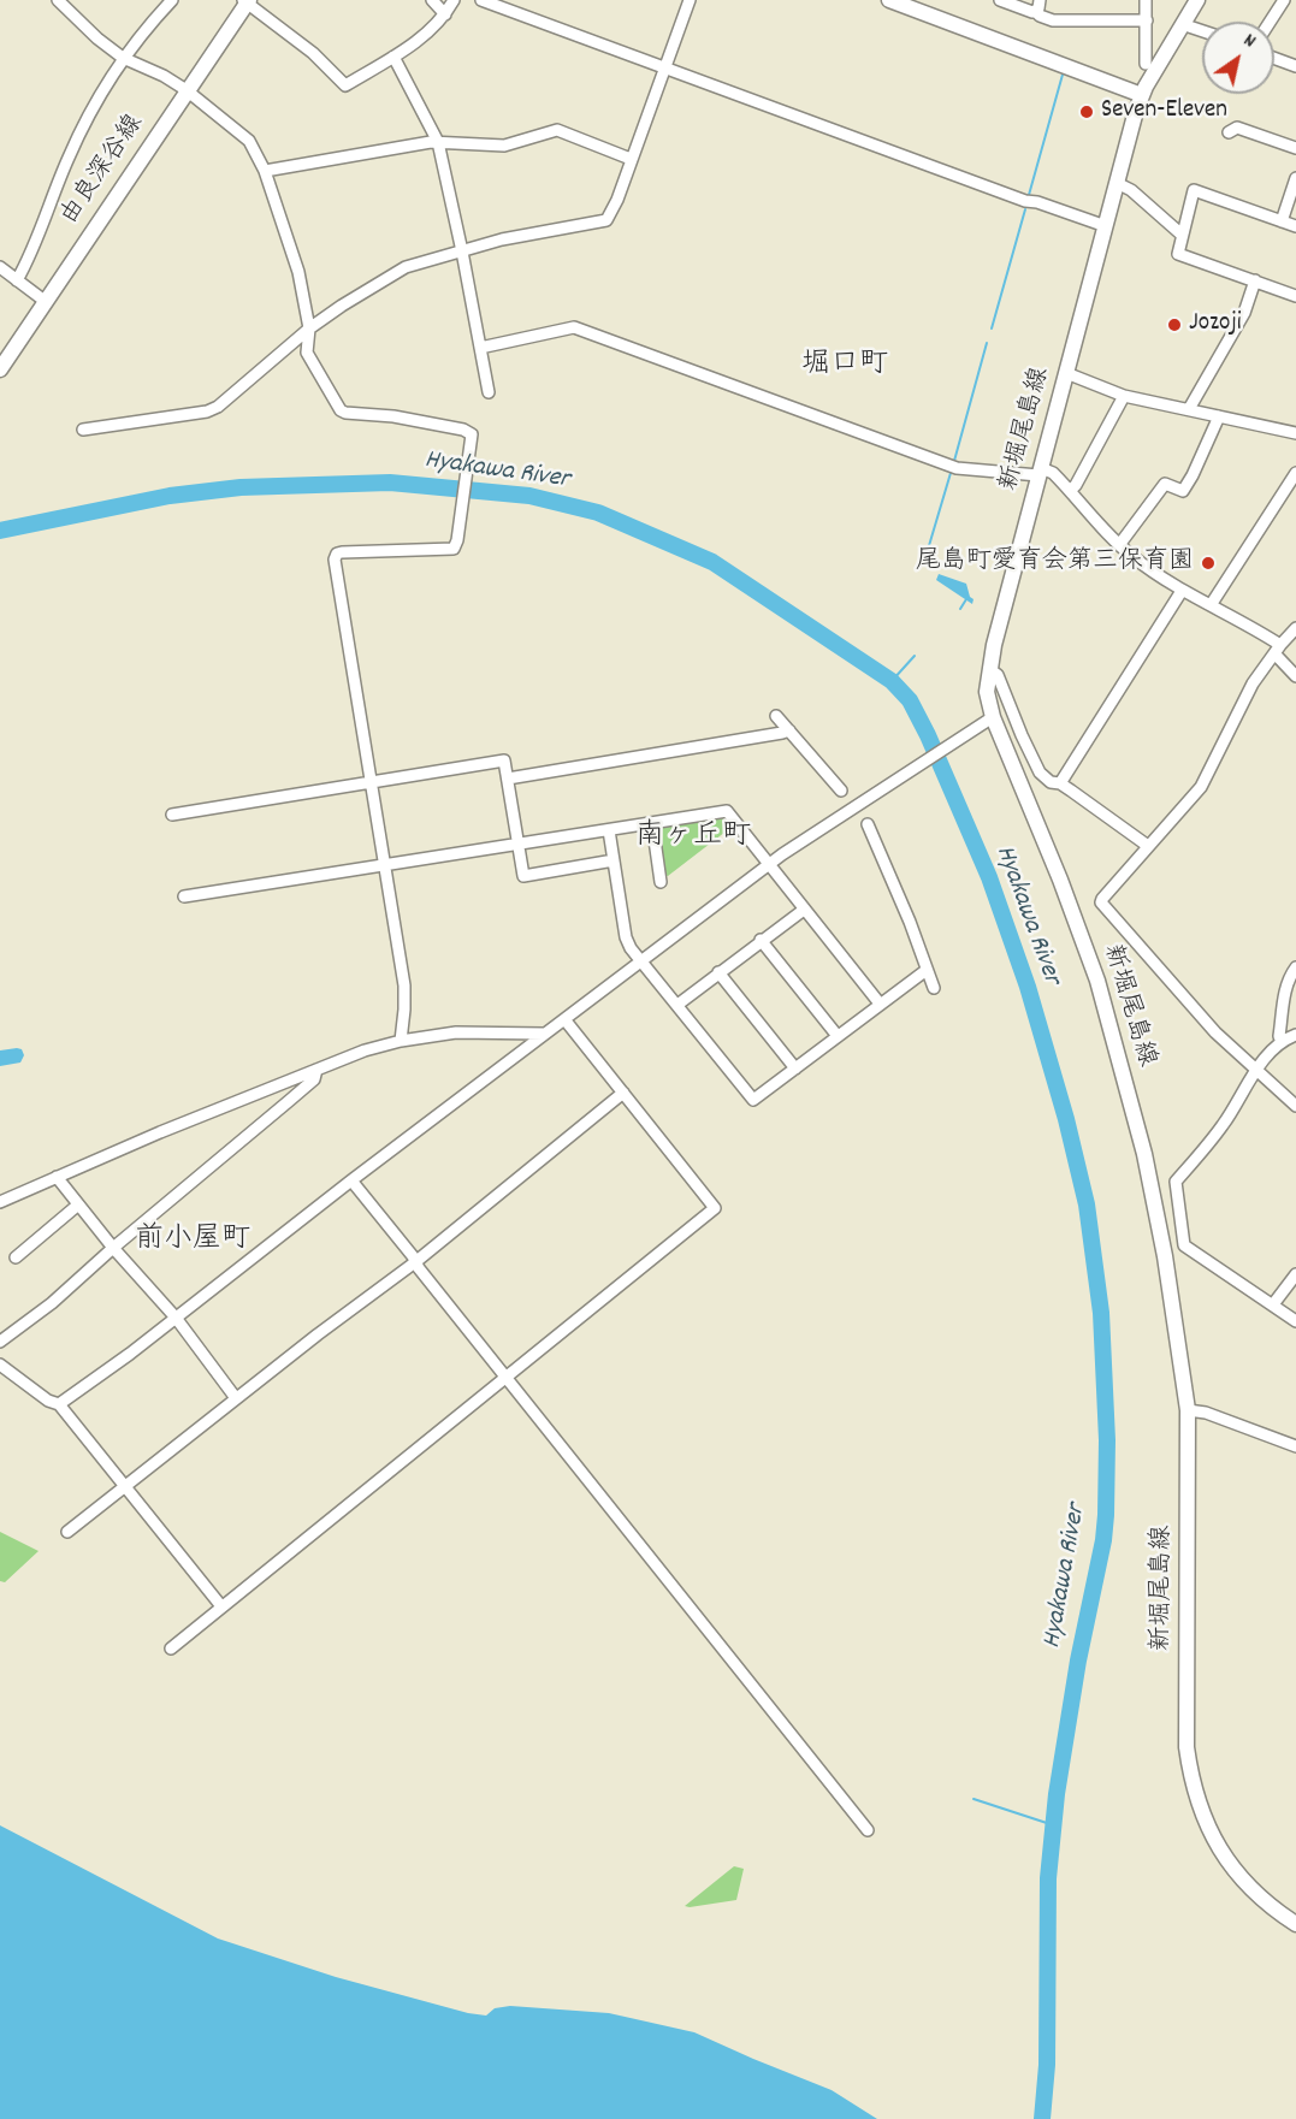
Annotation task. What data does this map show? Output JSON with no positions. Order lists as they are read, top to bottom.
{
  "streets": {
    "main road": ["由良深谷線", "新堀尾島線"]
  },
  "districts": ["堀口町", "南ヶ丘町", "前小屋町"],
  "water": ["Hyakawa River"],
  "places": ["Seven-Eleven", "Jozoji", "尾島町愛育会第三保育園"],
  "north": "top right"
}
